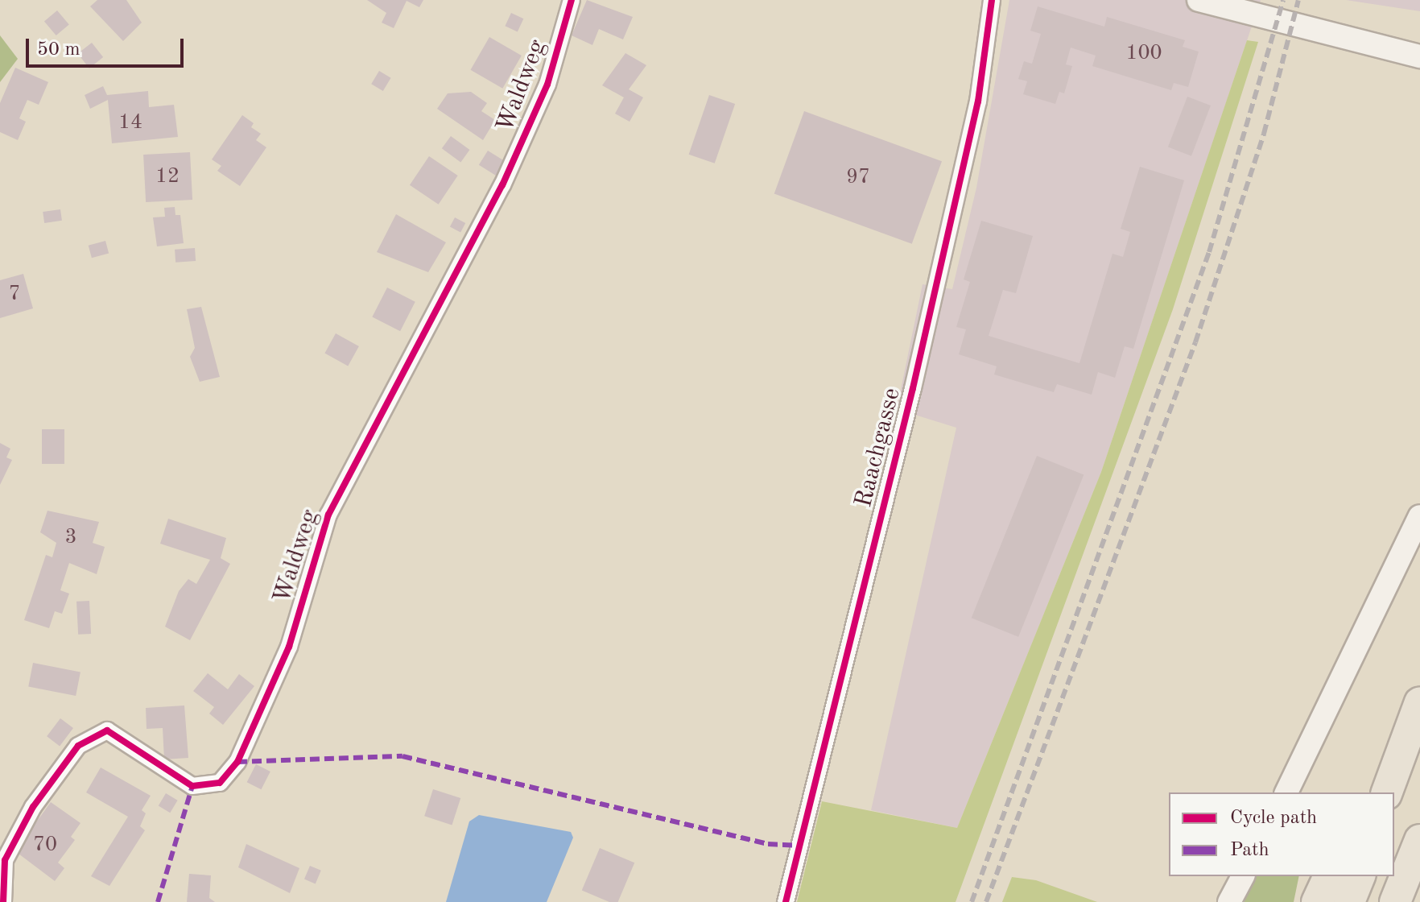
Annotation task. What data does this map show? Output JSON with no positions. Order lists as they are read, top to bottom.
{
  "streets": {
    "street": ["Waldweg", "Raachgasse"]
  },
  "house_numbers": [
    "100",
    "14",
    "12",
    "97",
    "7",
    "3",
    "70"
  ],
  "legend": ["Cycle path", "Path"],
  "scale_bar": "50 m"
}
